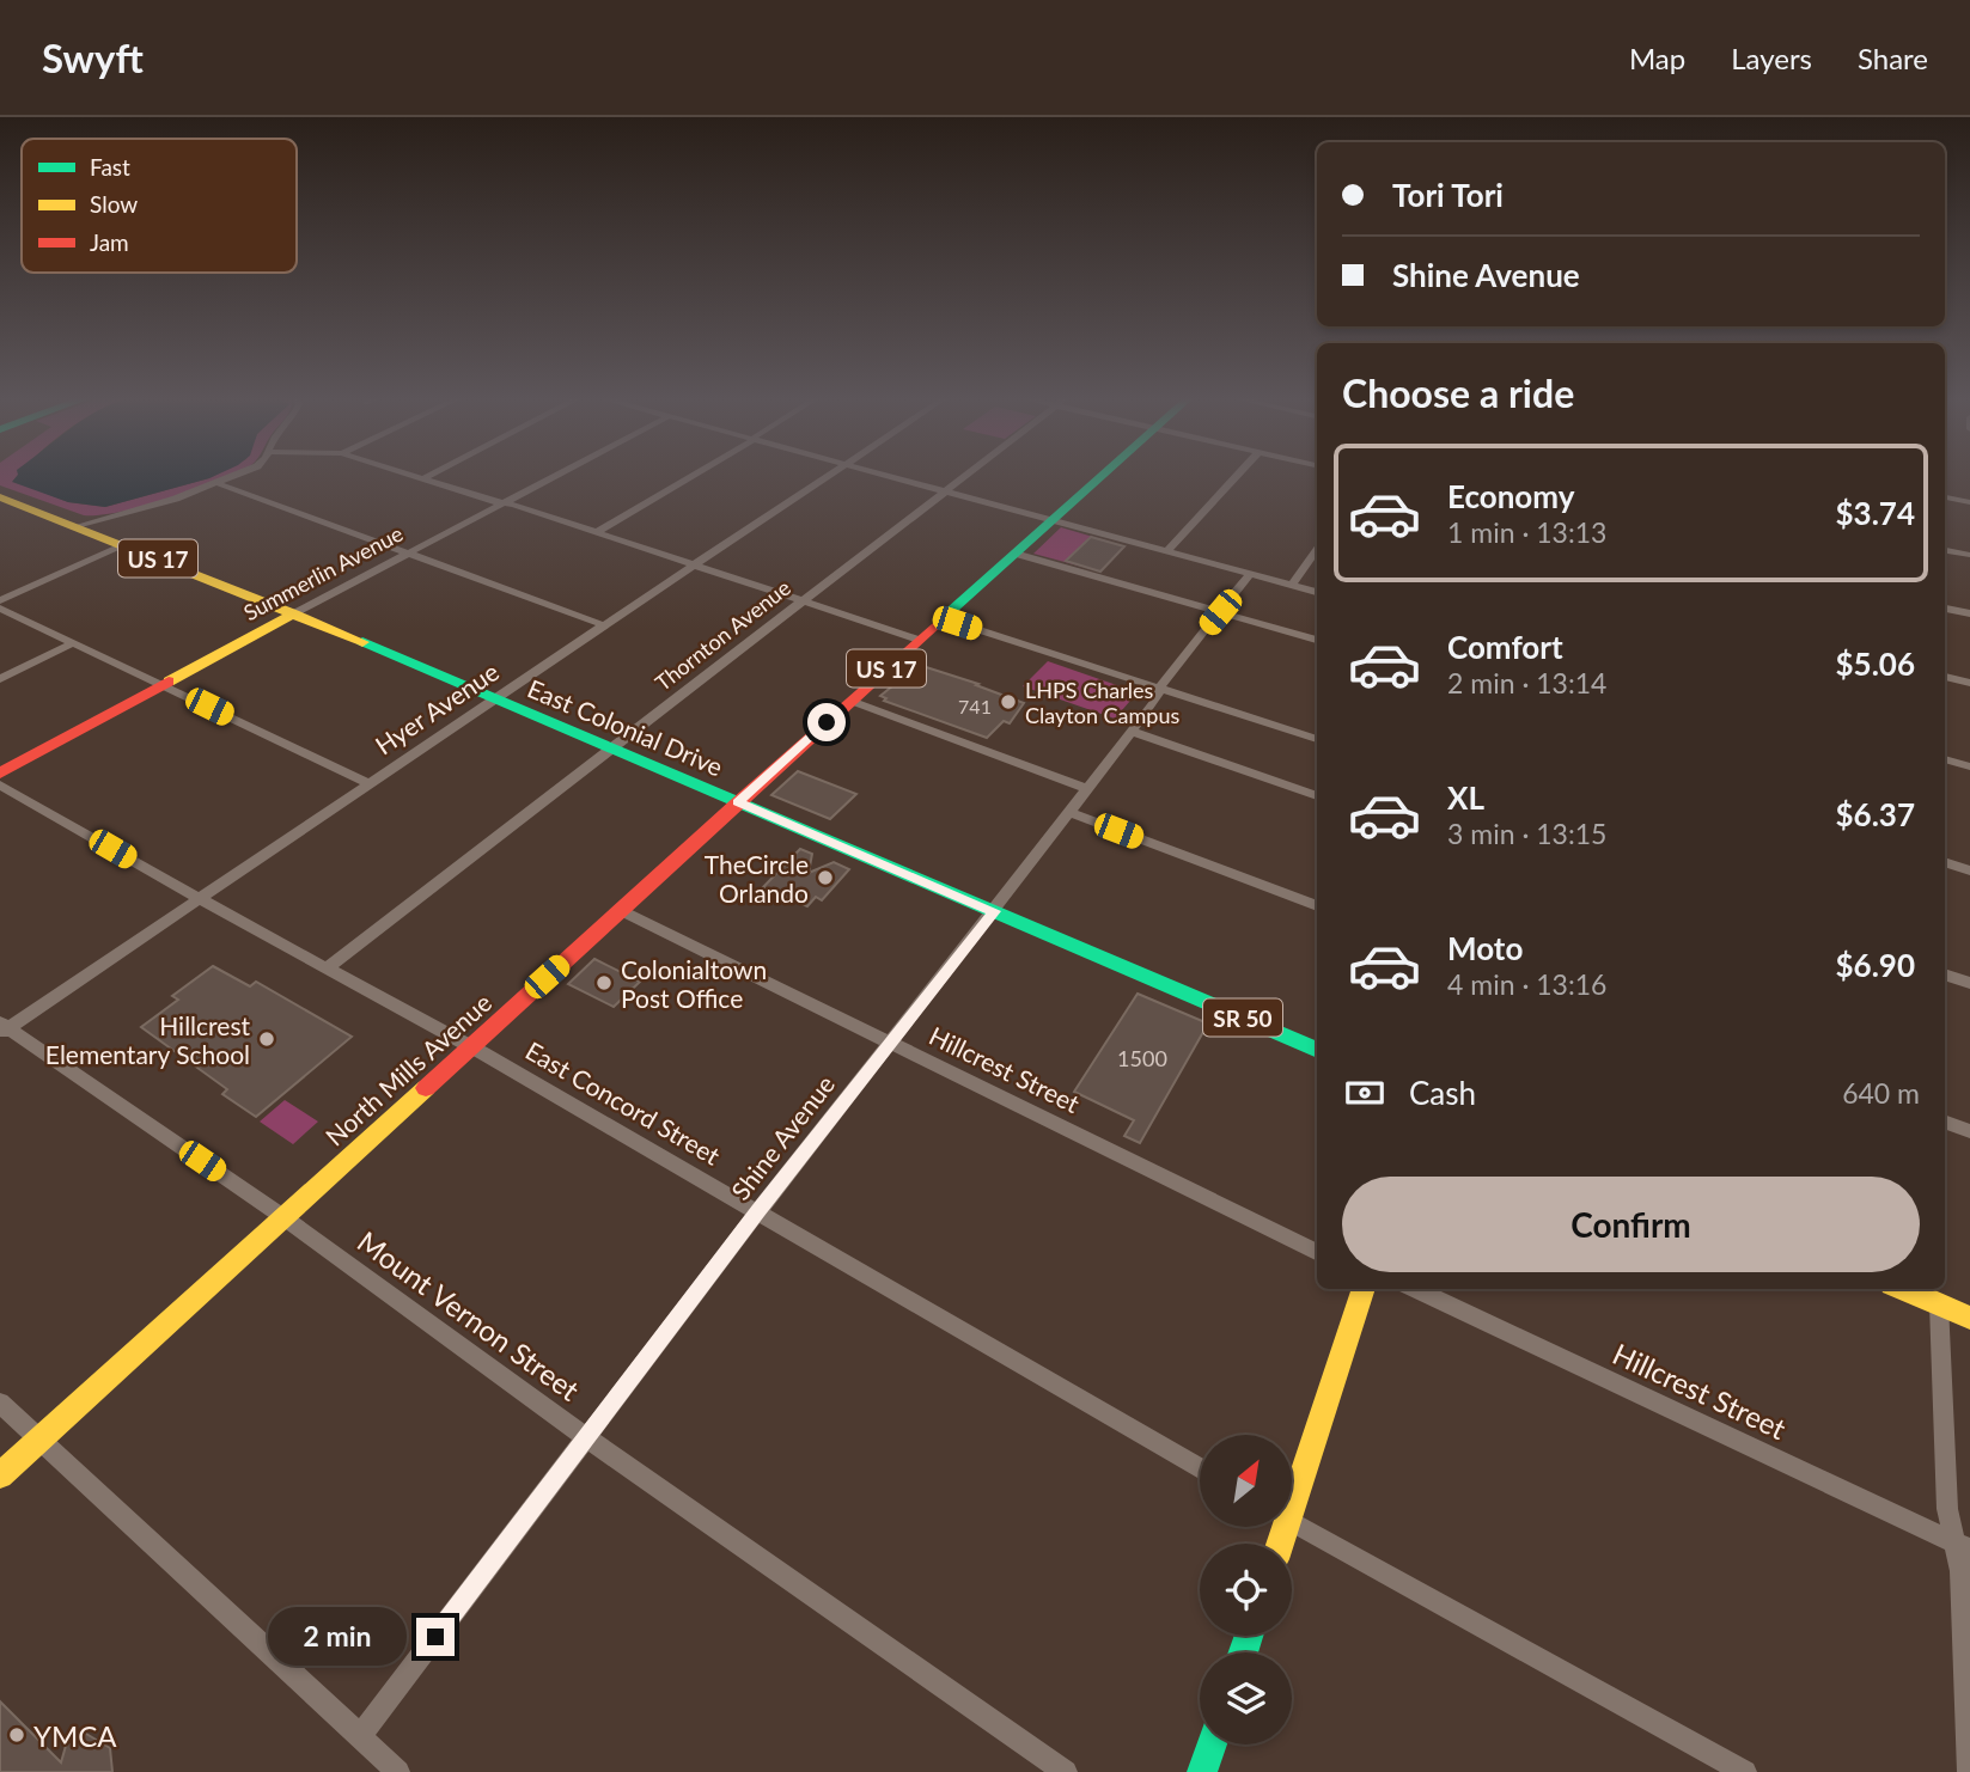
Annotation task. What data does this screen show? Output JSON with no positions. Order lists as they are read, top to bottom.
{
  "streets": {
    "main road": [
      "US 17",
      "Summerlin Avenue",
      "East Colonial Drive",
      "SR 50",
      "North Mills Avenue"
    ],
    "street": [
      "Thornton Avenue",
      "Hyer Avenue",
      "Hillcrest Street",
      "East Concord Street",
      "Shine Avenue",
      "Mount Vernon Street"
    ]
  },
  "crossings": [
    ["Summerlin Avenue", "East Colonial Drive"],
    ["Thornton Avenue", "East Colonial Drive"],
    ["Thornton Avenue", "East Concord Street"],
    ["Hyer Avenue", "East Colonial Drive"],
    ["Hyer Avenue", "East Concord Street"],
    ["Hyer Avenue", "Mount Vernon Street"],
    ["East Colonial Drive", "North Mills Avenue"],
    ["East Colonial Drive", "Shine Avenue"],
    ["North Mills Avenue", "Hillcrest Street"],
    ["North Mills Avenue", "East Concord Street"],
    ["North Mills Avenue", "Mount Vernon Street"],
    ["Hillcrest Street", "Shine Avenue"],
    ["East Concord Street", "Shine Avenue"],
    ["Shine Avenue", "Mount Vernon Street"]
  ],
  "places": [
    "LHPS Charles Clayton Campus",
    "TheCircle Orlando",
    "Colonialtown Post Office",
    "Hillcrest Elementary School",
    "YMCA"
  ],
  "house_numbers": ["741", "1500"],
  "legend": ["Fast", "Slow", "Jam"],
  "north": "top right",
  "page": {
    "header": "Swyft",
    "nav": ["Map", "Layers", "Share"],
    "banner": ["Tori Tori", "Shine Avenue"],
    "heading": "Choose a ride",
    "list": [
      {
        "name": "Economy",
        "note": "1 min · 13:13",
        "value": "$3.74"
      },
      {
        "name": "Comfort",
        "note": "2 min · 13:14",
        "value": "$5.06"
      },
      {
        "name": "XL",
        "note": "3 min · 13:15",
        "value": "$6.37"
      },
      {
        "name": "Moto",
        "note": "4 min · 13:16",
        "value": "$6.90"
      }
    ],
    "pay": ["Cash", "640 m"],
    "buttons": "Confirm",
    "bubble": "2 min"
  }
}
